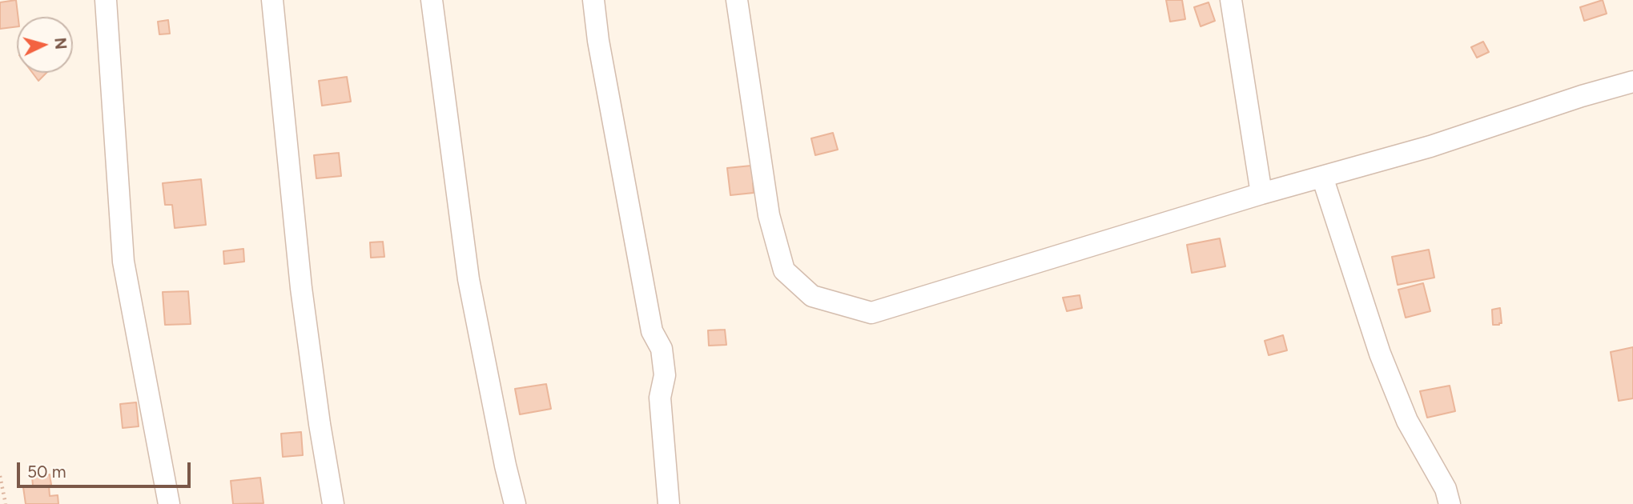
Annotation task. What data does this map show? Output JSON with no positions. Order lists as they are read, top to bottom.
{
  "scale_bar": "50 m",
  "north": "right"
}
